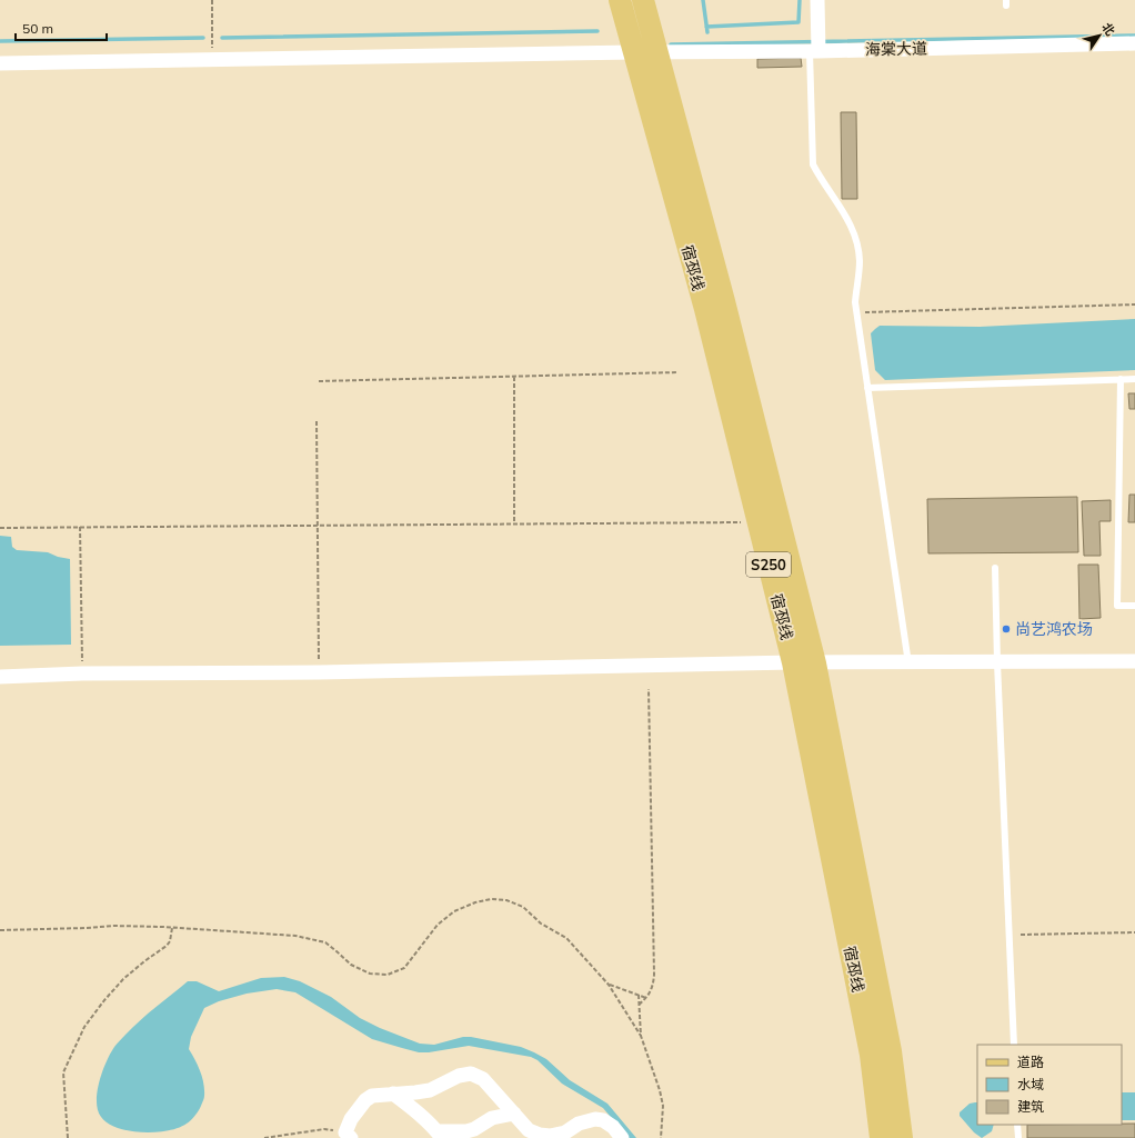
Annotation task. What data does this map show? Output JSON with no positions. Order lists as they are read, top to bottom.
{
  "streets": {
    "main road": ["宿邳线", "S250"],
    "street": ["海棠大道"]
  },
  "crossings": [
    ["海棠大道", "宿邳线"]
  ],
  "places": ["尚艺鸿农场"],
  "legend": ["道路", "水域", "建筑"],
  "scale_bar": "50 m",
  "north": "top right"
}
